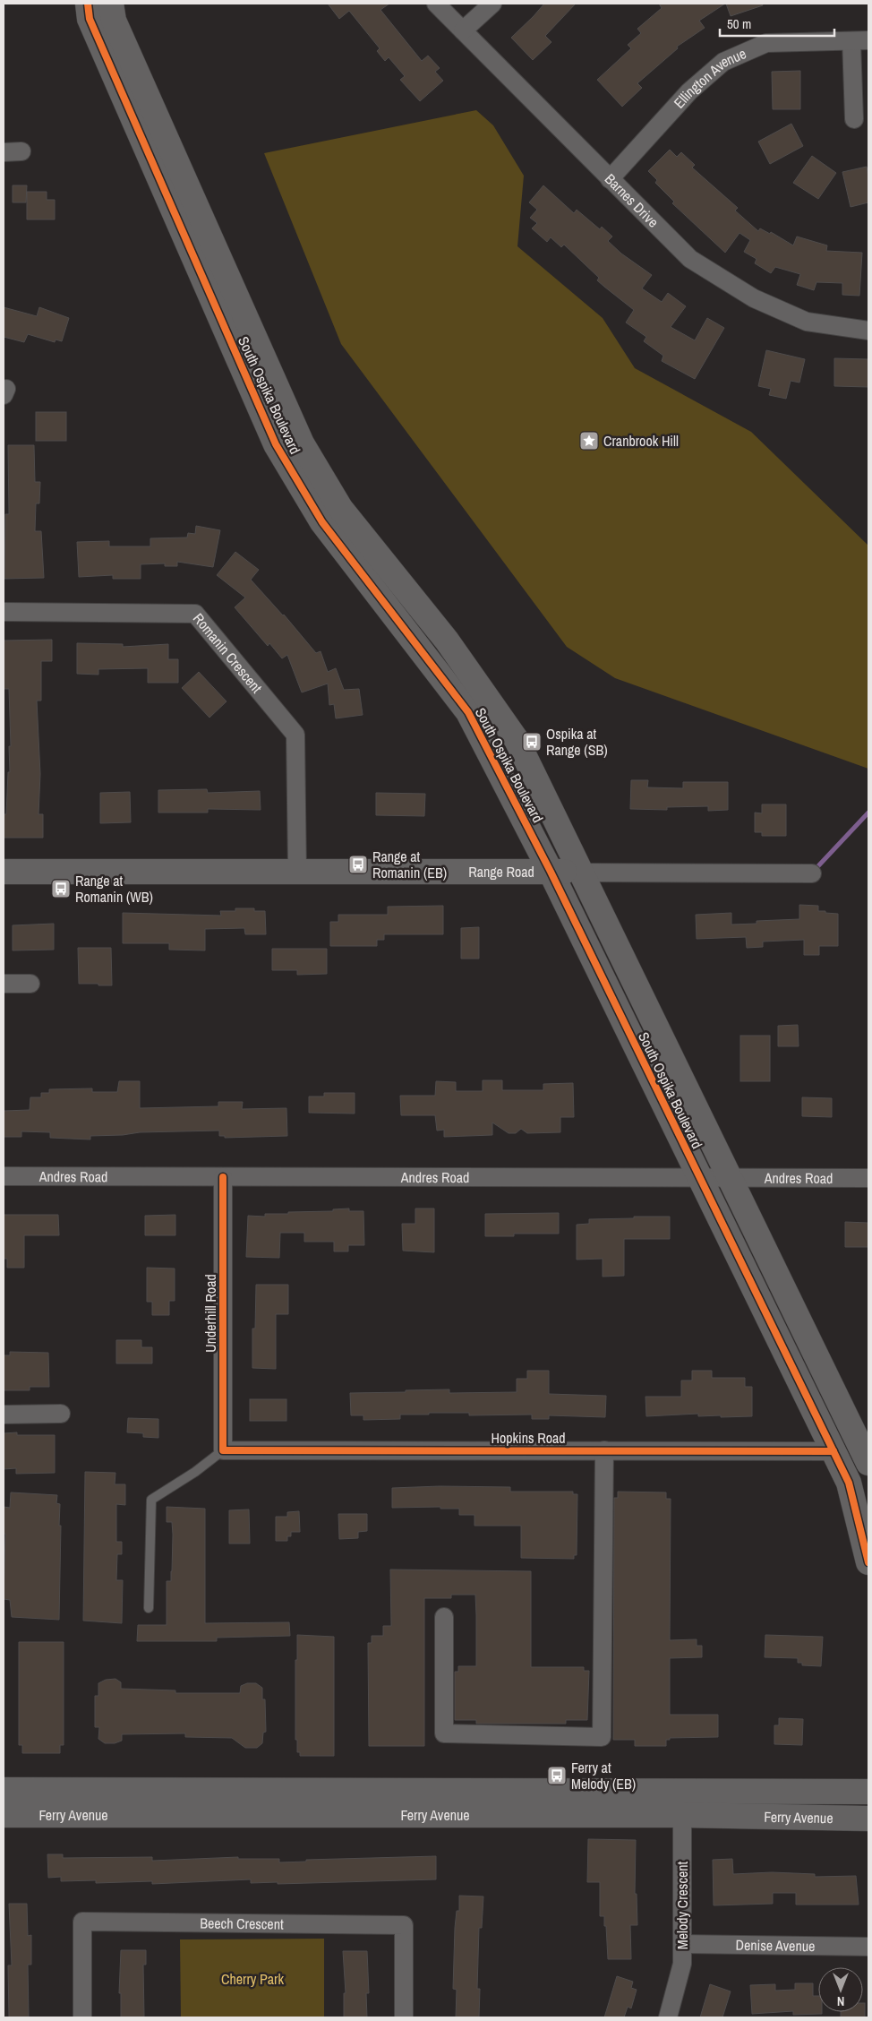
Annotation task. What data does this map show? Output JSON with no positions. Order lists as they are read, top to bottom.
{
  "streets": {
    "main road": ["South Ospika Boulevard", "Range Road", "Ferry Avenue"],
    "street": [
      "Ellington Avenue",
      "Barnes Drive",
      "Romanin Crescent",
      "Andres Road",
      "Underhill Road",
      "Hopkins Road",
      "Melody Crescent",
      "Beech Crescent",
      "Denise Avenue"
    ]
  },
  "crossings": [
    ["Ellington Avenue", "Barnes Drive"],
    ["South Ospika Boulevard", "Range Road"],
    ["South Ospika Boulevard", "Andres Road"],
    ["South Ospika Boulevard", "Hopkins Road"],
    ["Romanin Crescent", "Range Road"],
    ["Andres Road", "Underhill Road"],
    ["Underhill Road", "Hopkins Road"],
    ["Ferry Avenue", "Melody Crescent"],
    ["Melody Crescent", "Denise Avenue"]
  ],
  "parks": ["Cherry Park"],
  "places": {
    "place": ["Cranbrook Hill"],
    "bus stop": [
      "Ospika at Range (SB)",
      "Range at Romanin (EB)",
      "Range at Romanin (WB)",
      "Ferry at Melody (EB)"
    ]
  },
  "scale_bar": "50 m",
  "north": "bottom"
}
